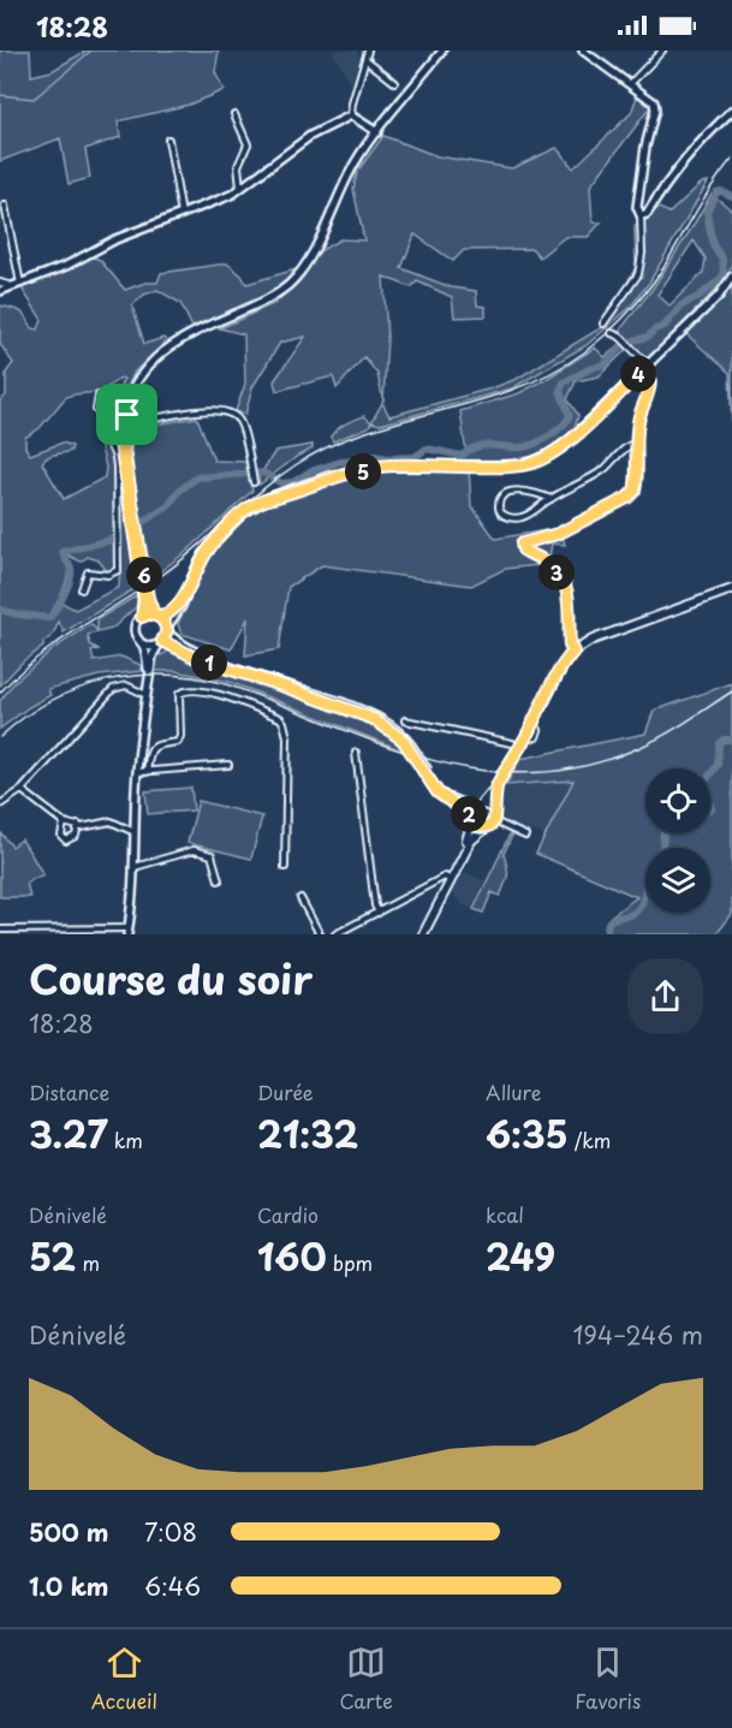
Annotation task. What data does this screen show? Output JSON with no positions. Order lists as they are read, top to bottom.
{
  "page": {
    "status": "18:28",
    "pins": [
      "4",
      "5",
      "3",
      "6",
      "1",
      "2"
    ],
    "heading": ["Course du soir", "18:28"],
    "stats": [
      ["Distance", "3.27 km"],
      ["Durée", "21:32"],
      ["Allure", "6:35 /km"],
      ["Dénivelé", "52 m"],
      ["Cardio", "160 bpm"],
      ["kcal", "249"]
    ],
    "chart": ["Dénivelé", "194–246 m"],
    "list": [
      {
        "name": "500 m",
        "note": "7:08"
      },
      {
        "name": "1.0 km",
        "note": "6:46"
      }
    ],
    "tabs": ["Accueil", "Carte", "Favoris"]
  }
}
